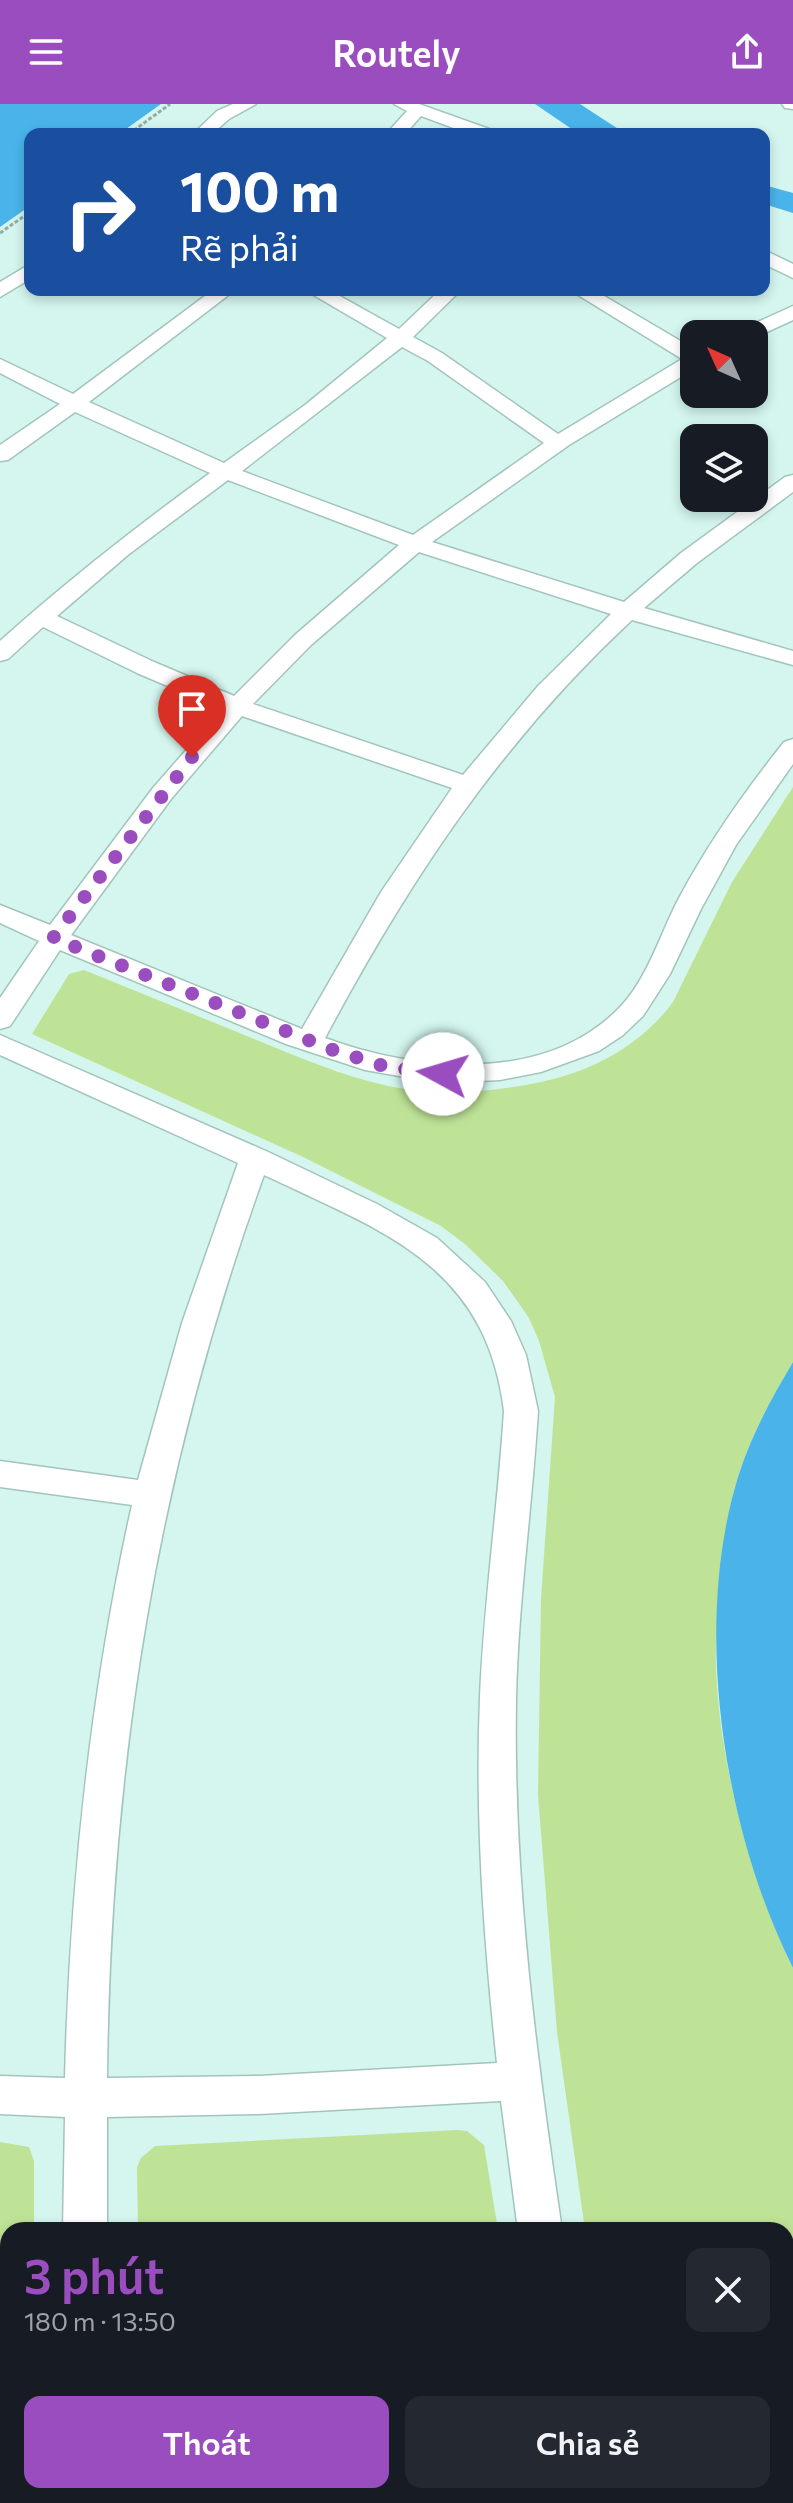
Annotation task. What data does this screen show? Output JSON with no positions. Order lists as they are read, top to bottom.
{
  "north": "top left",
  "page": {
    "header": "Routely",
    "turn": ["100 m", "Rẽ phải"],
    "heading": ["3 phút", "180 m · 13:50"],
    "buttons": ["Thoát", "Chia sẻ"]
  }
}
